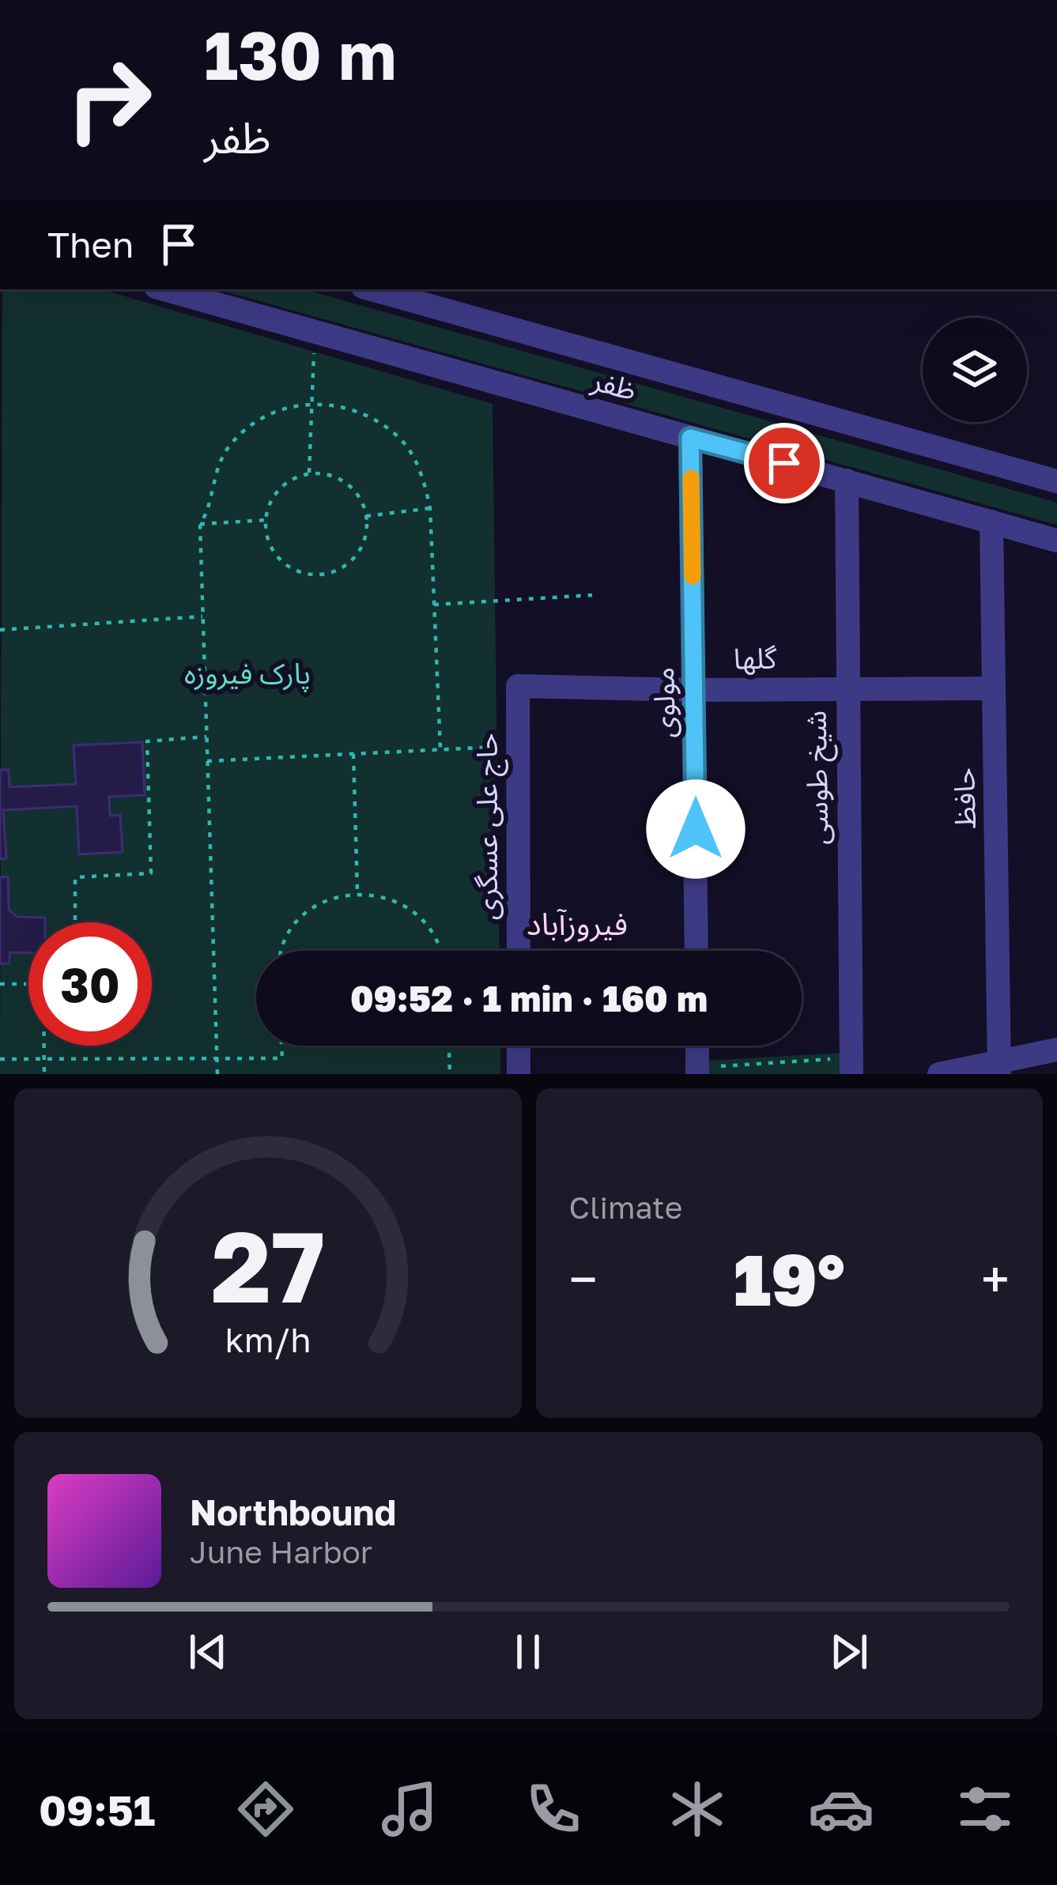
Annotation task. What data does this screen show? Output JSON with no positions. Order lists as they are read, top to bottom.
{
  "streets": {
    "street": [
      "ظفر",
      "گلها",
      "مولوی",
      "شیخ طوسی",
      "حافظ",
      "حاج علی عسگری"
    ]
  },
  "crossings": [
    ["ظفر", "مولوی"],
    ["ظفر", "شیخ طوسی"],
    ["ظفر", "حافظ"],
    ["گلها", "مولوی"],
    ["گلها", "شیخ طوسی"],
    ["گلها", "حافظ"],
    ["گلها", "حاج علی عسگری"]
  ],
  "districts": ["فیروزآباد"],
  "parks": ["پارک فیروزه"],
  "page": {
    "turn": ["130 m", "ظفر"],
    "then": "Then",
    "limit": "30",
    "trip": "09:52 · 1 min · 160 m",
    "tile": "Climate",
    "heat": ["−", "19°", "+"],
    "song": ["Northbound", "June Harbor"],
    "tabs": "09:51",
    "gauge": ["27", "km/h"]
  }
}
